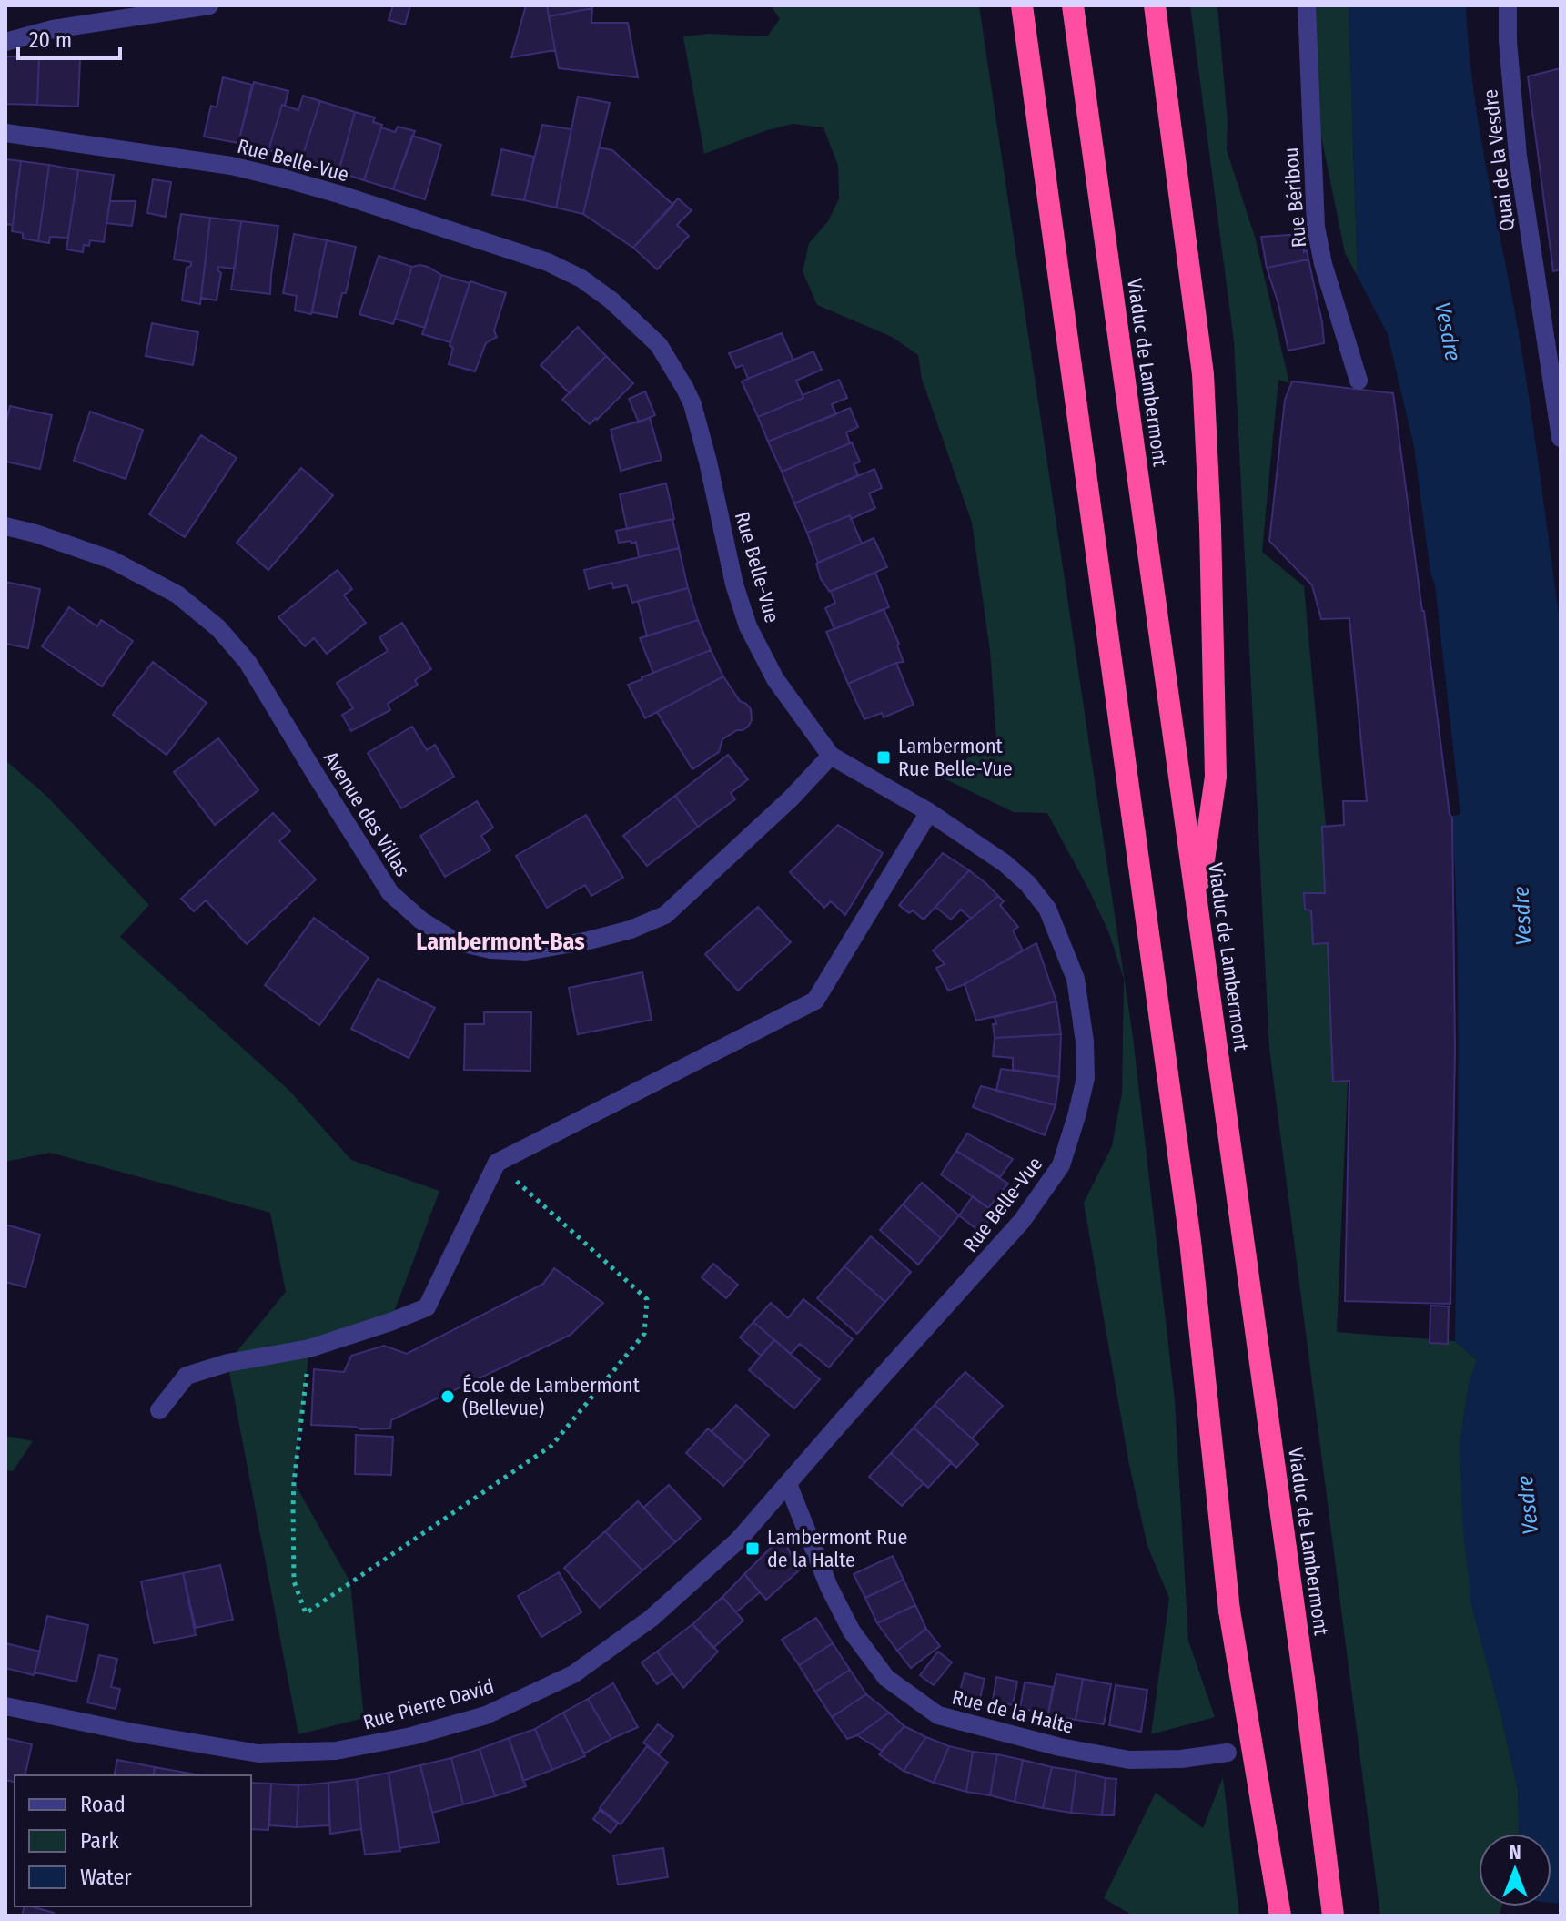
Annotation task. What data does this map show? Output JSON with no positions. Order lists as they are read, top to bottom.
{
  "streets": {
    "highway": ["Viaduc de Lambermont"],
    "street": [
      "Rue Belle-Vue",
      "Quai de la Vesdre",
      "Rue Béribou",
      "Avenue des Villas",
      "Rue Pierre David",
      "Rue de la Halte"
    ]
  },
  "crossings": [
    ["Rue Belle-Vue", "Avenue des Villas"],
    ["Rue Belle-Vue", "Rue Pierre David"],
    ["Rue Belle-Vue", "Rue de la Halte"],
    ["Rue Pierre David", "Rue de la Halte"]
  ],
  "districts": ["Lambermont-Bas"],
  "water": ["Vesdre"],
  "places": {
    "transit": ["Lambermont Rue Belle-Vue", "Lambermont Rue de la Halte"],
    "other": ["École de Lambermont (Bellevue)"]
  },
  "legend": ["Road", "Park", "Water"],
  "scale_bar": "20 m",
  "north": "top"
}
